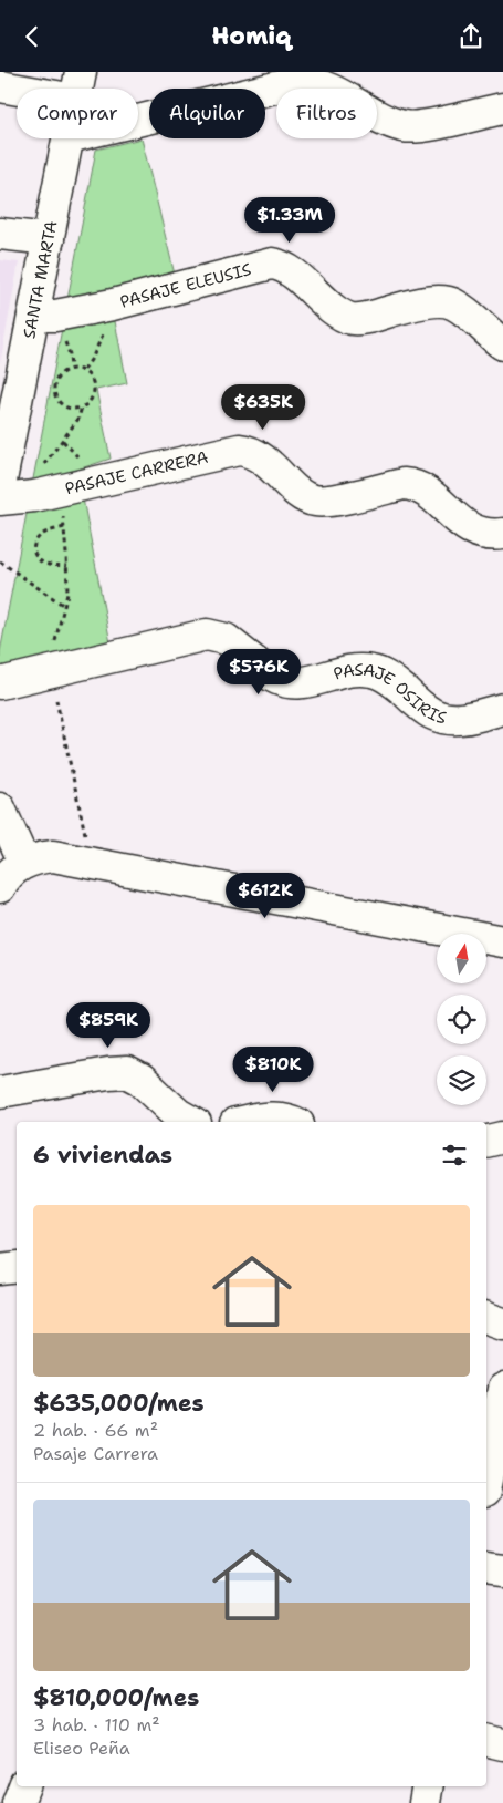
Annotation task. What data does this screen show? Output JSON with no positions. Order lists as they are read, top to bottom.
{
  "streets": {
    "street": [
      "SANTA MARTA",
      "PASAJE ELEUSIS",
      "PASAJE CARRERA",
      "PASAJE OSIRIS"
    ]
  },
  "crossings": [
    ["SANTA MARTA", "PASAJE ELEUSIS"]
  ],
  "north": "top",
  "page": {
    "header": "Homiq",
    "chip": ["Comprar", "Alquilar", "Filtros"],
    "price": [
      "$1.33M",
      "$635K",
      "$576K",
      "$612K",
      "$859K",
      "$810K"
    ],
    "heading": "6 viviendas",
    "list": [
      {
        "name": "$635,000/mes",
        "note": "2 hab. · 66 m² · Pasaje Carrera"
      },
      {
        "name": "$810,000/mes",
        "note": "3 hab. · 110 m² · Eliseo Peña"
      }
    ]
  }
}
